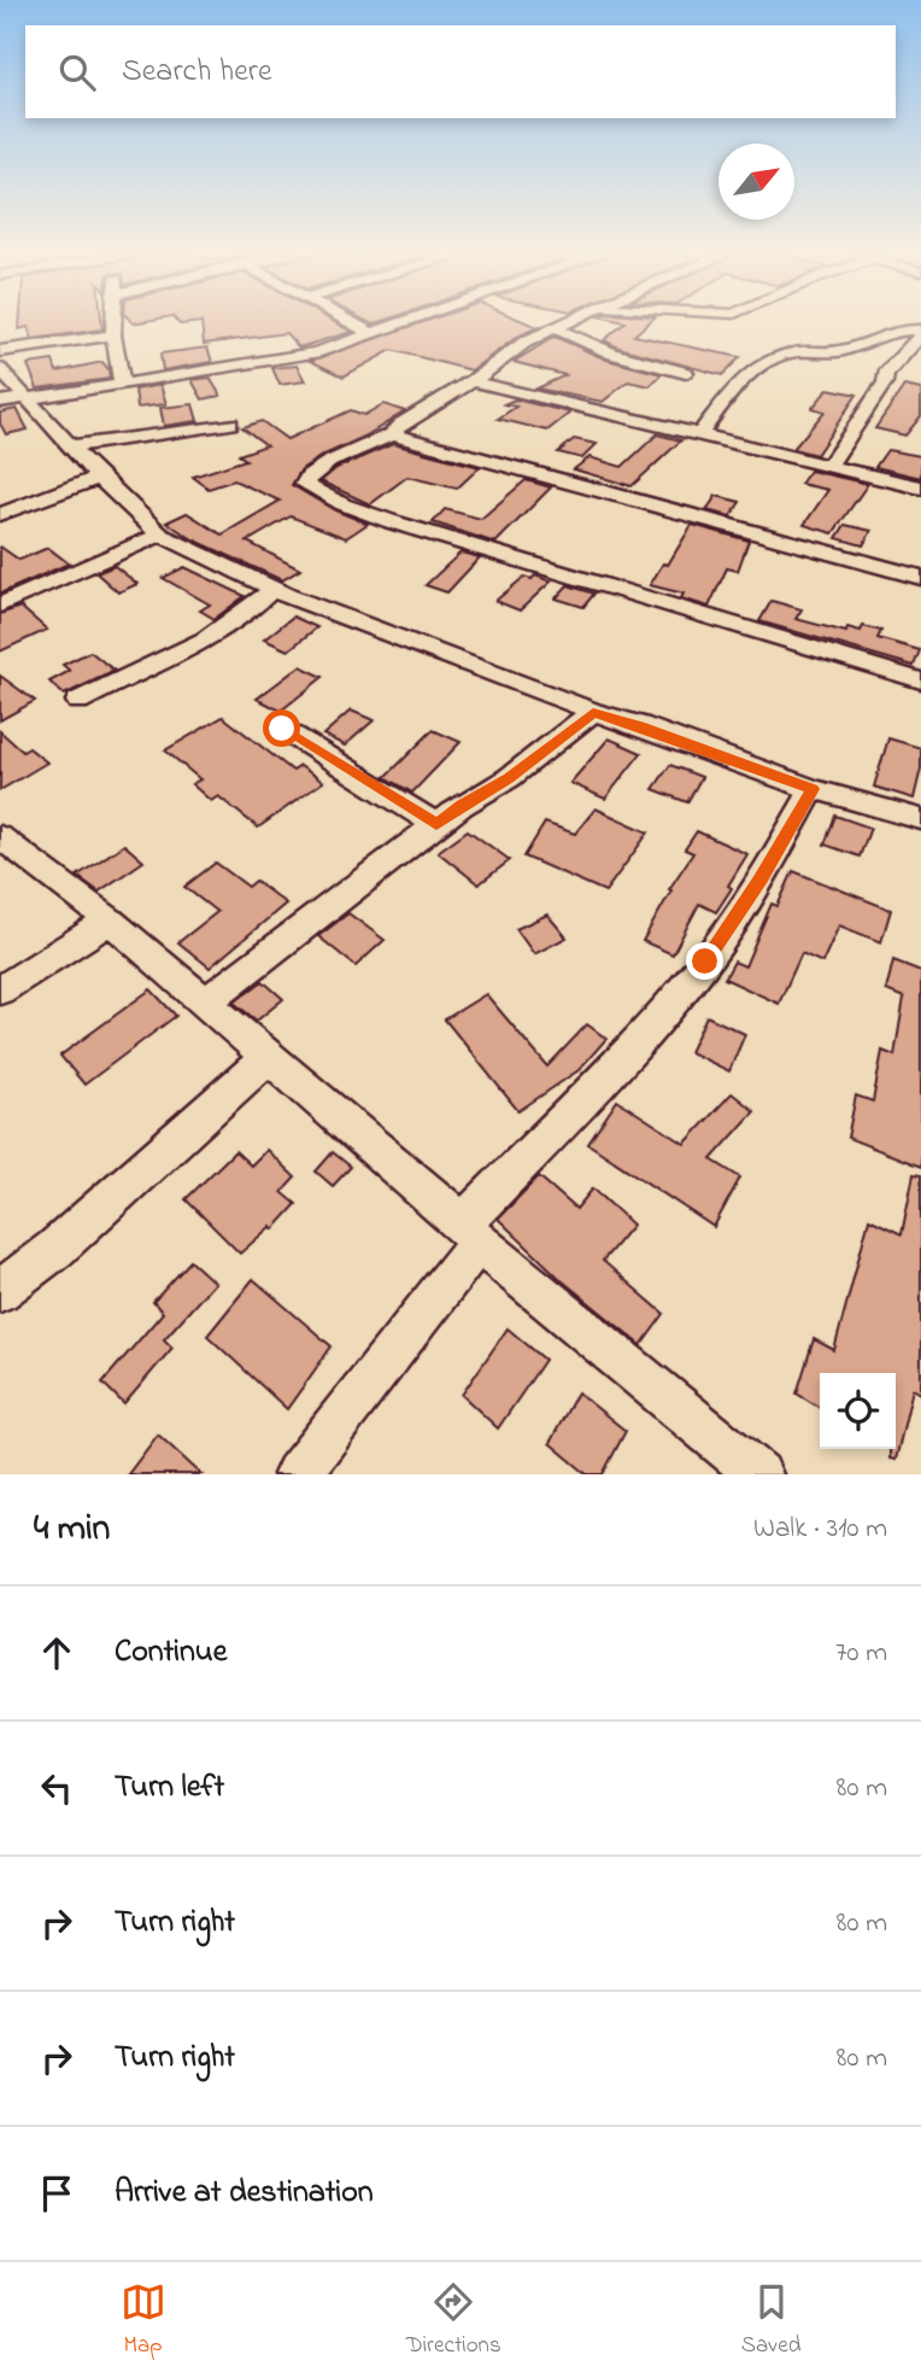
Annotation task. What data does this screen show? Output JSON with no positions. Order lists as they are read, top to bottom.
{
  "north": "top right",
  "page": {
    "search": "Search here",
    "heading": ["4 min", "Walk · 310 m"],
    "list": [
      ["Continue", "70 m"],
      ["Turn left", "80 m"],
      ["Turn right", "80 m"],
      ["Turn right", "80 m"],
      "Arrive at destination"
    ],
    "nav": ["Map", "Directions", "Saved"]
  }
}
